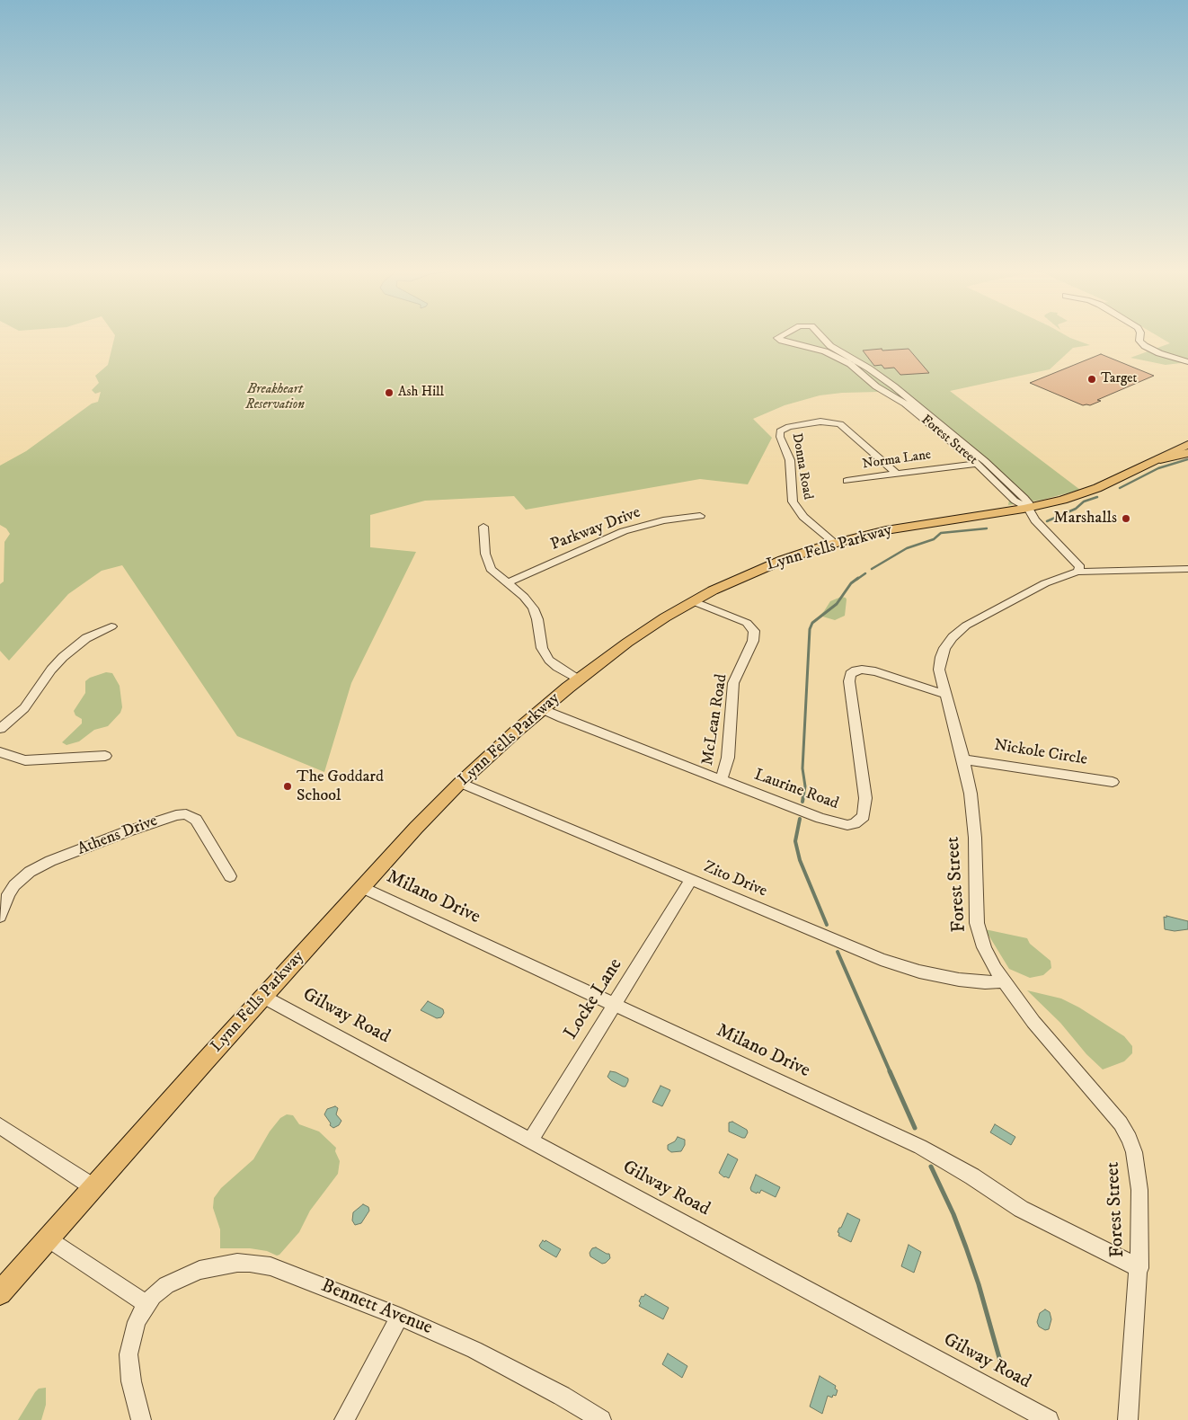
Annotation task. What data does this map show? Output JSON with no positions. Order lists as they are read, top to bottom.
{
  "streets": {
    "main road": ["Lynn Fells Parkway"],
    "street": [
      "Forest Street",
      "Norma Lane",
      "Donna Road",
      "Parkway Drive",
      "McLean Road",
      "Nickole Circle",
      "Laurine Road",
      "Athens Drive",
      "Zito Drive",
      "Milano Drive",
      "Locke Lane",
      "Gilway Road",
      "Bennett Avenue"
    ]
  },
  "crossings": [
    ["Forest Street", "Norma Lane"],
    ["Forest Street", "Lynn Fells Parkway"],
    ["Forest Street", "Nickole Circle"],
    ["Forest Street", "Laurine Road"],
    ["Forest Street", "Zito Drive"],
    ["Forest Street", "Milano Drive"],
    ["Norma Lane", "Donna Road"],
    ["Donna Road", "Lynn Fells Parkway"],
    ["Lynn Fells Parkway", "McLean Road"],
    ["Lynn Fells Parkway", "Laurine Road"],
    ["Lynn Fells Parkway", "Zito Drive"],
    ["Lynn Fells Parkway", "Milano Drive"],
    ["Lynn Fells Parkway", "Gilway Road"],
    ["McLean Road", "Laurine Road"],
    ["Zito Drive", "Locke Lane"],
    ["Milano Drive", "Locke Lane"],
    ["Locke Lane", "Gilway Road"]
  ],
  "parks": ["Breakheart Reservation"],
  "places": [
    "Target",
    "Ash Hill",
    "Marshalls",
    "The Goddard School"
  ]
}
